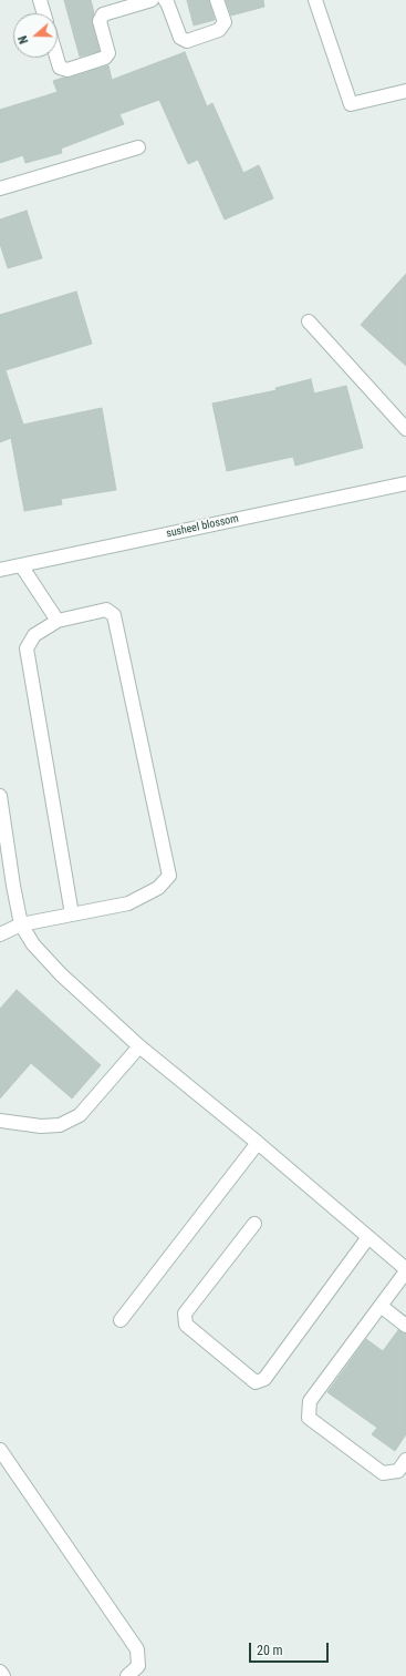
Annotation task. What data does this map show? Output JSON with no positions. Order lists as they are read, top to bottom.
{
  "streets": {
    "street": ["susheel blossom"]
  },
  "scale_bar": "20 m",
  "north": "left"
}
